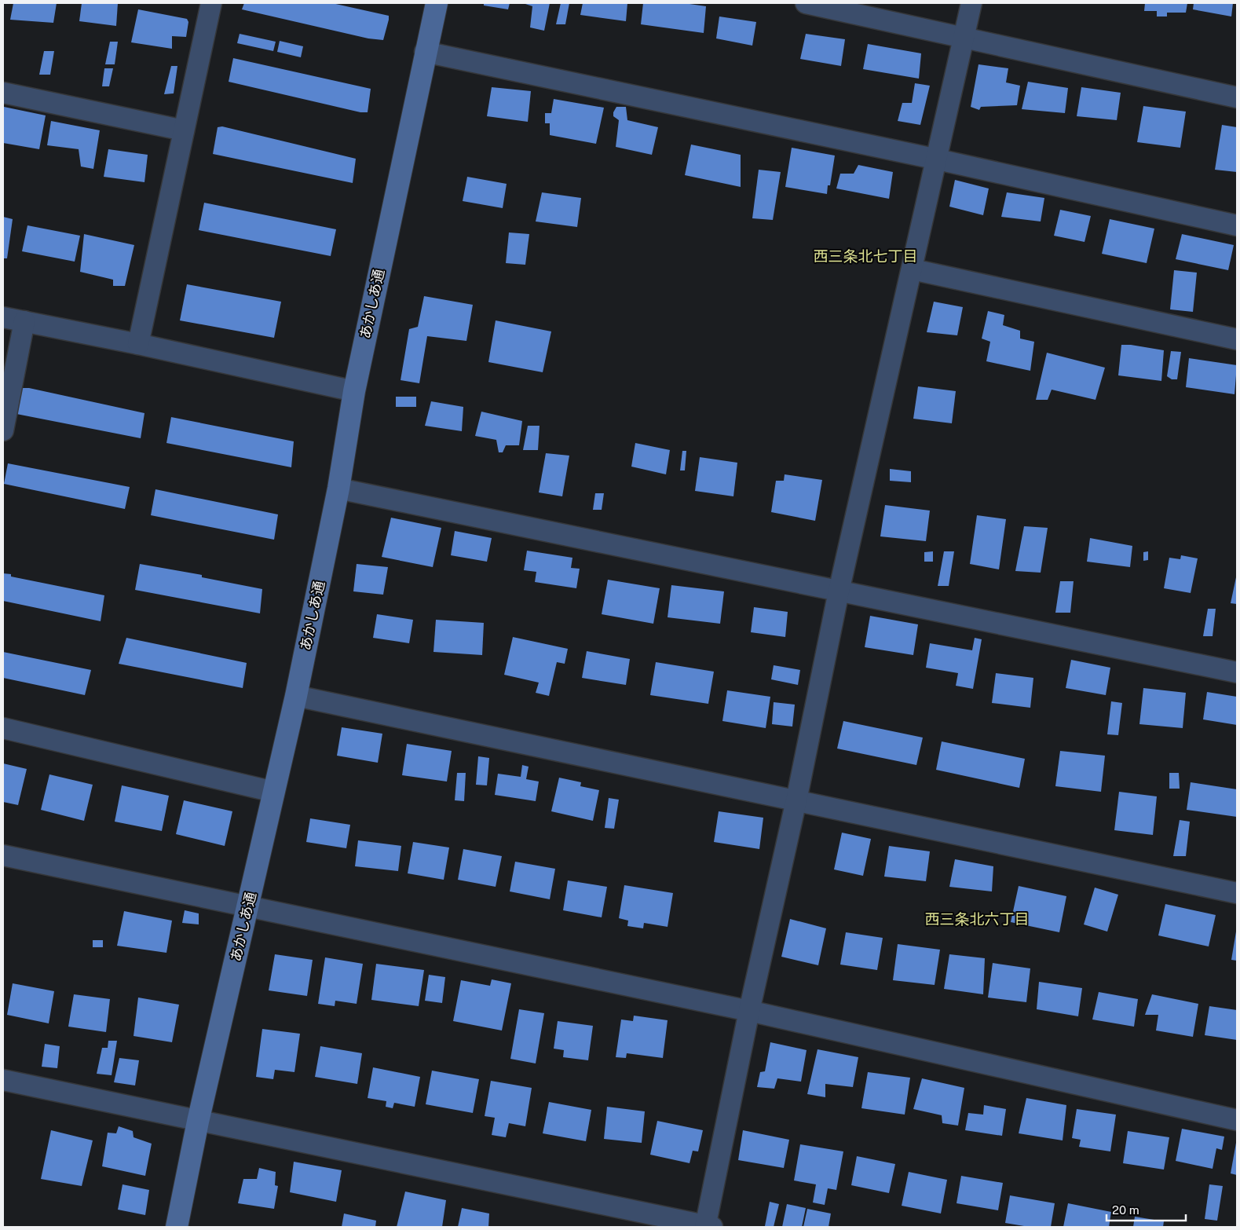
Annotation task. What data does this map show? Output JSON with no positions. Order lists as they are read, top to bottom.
{
  "streets": {
    "street": ["あかしあ通"]
  },
  "districts": ["西三条北七丁目", "西三条北六丁目"],
  "scale_bar": "20 m"
}
